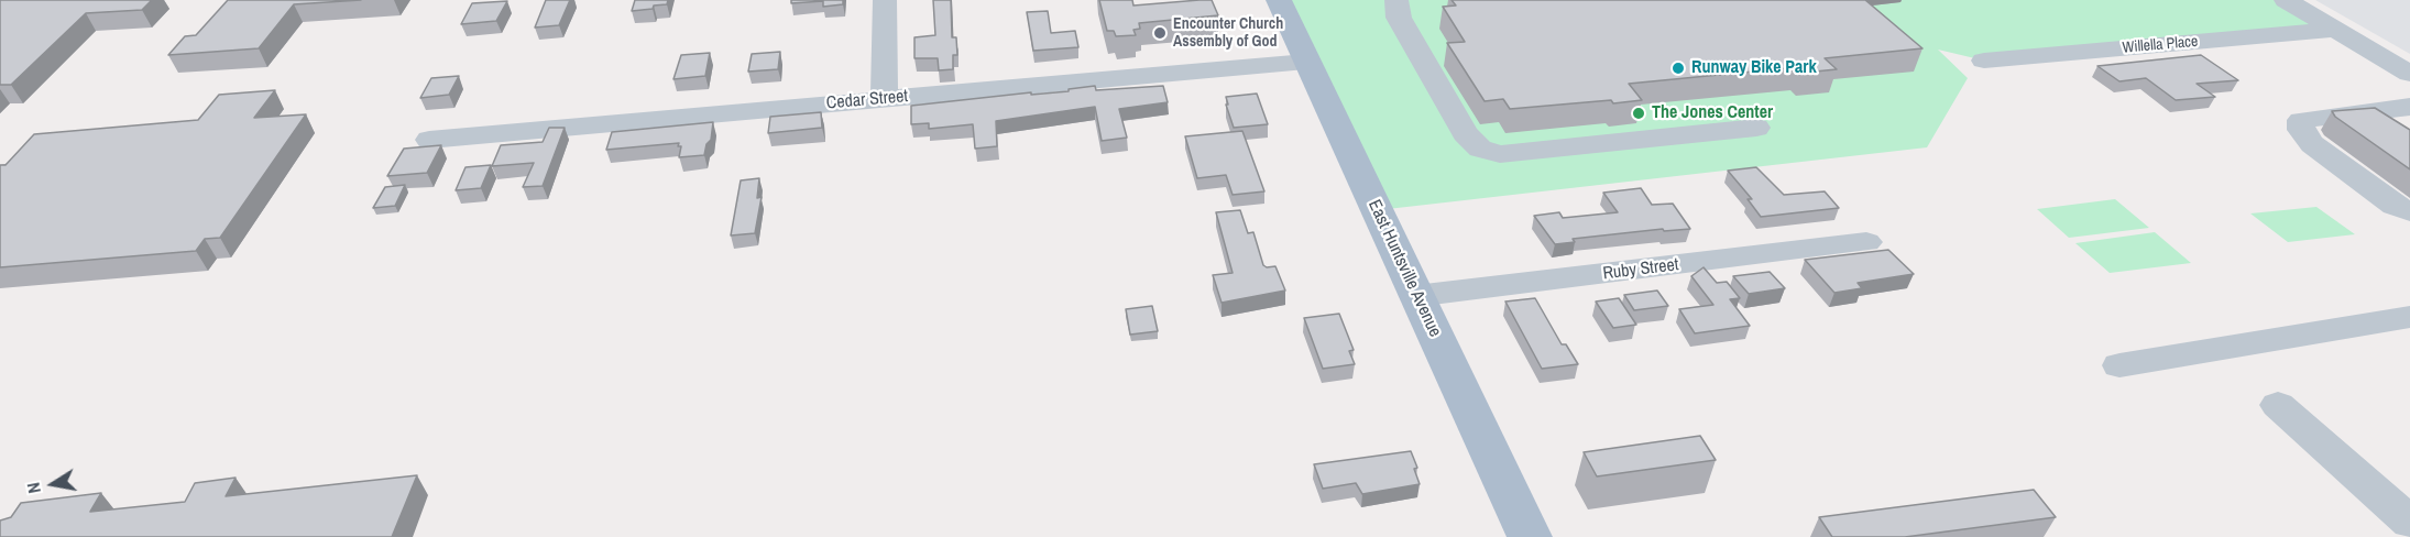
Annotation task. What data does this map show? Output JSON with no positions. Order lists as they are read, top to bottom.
{
  "streets": {
    "main road": ["East Huntsville Avenue"],
    "street": ["Willella Place", "Cedar Street", "Ruby Street"]
  },
  "crossings": [
    ["Cedar Street", "East Huntsville Avenue"],
    ["East Huntsville Avenue", "Ruby Street"]
  ],
  "places": ["Encounter Church Assembly of God", "Runway Bike Park", "The Jones Center"],
  "north": "left"
}
